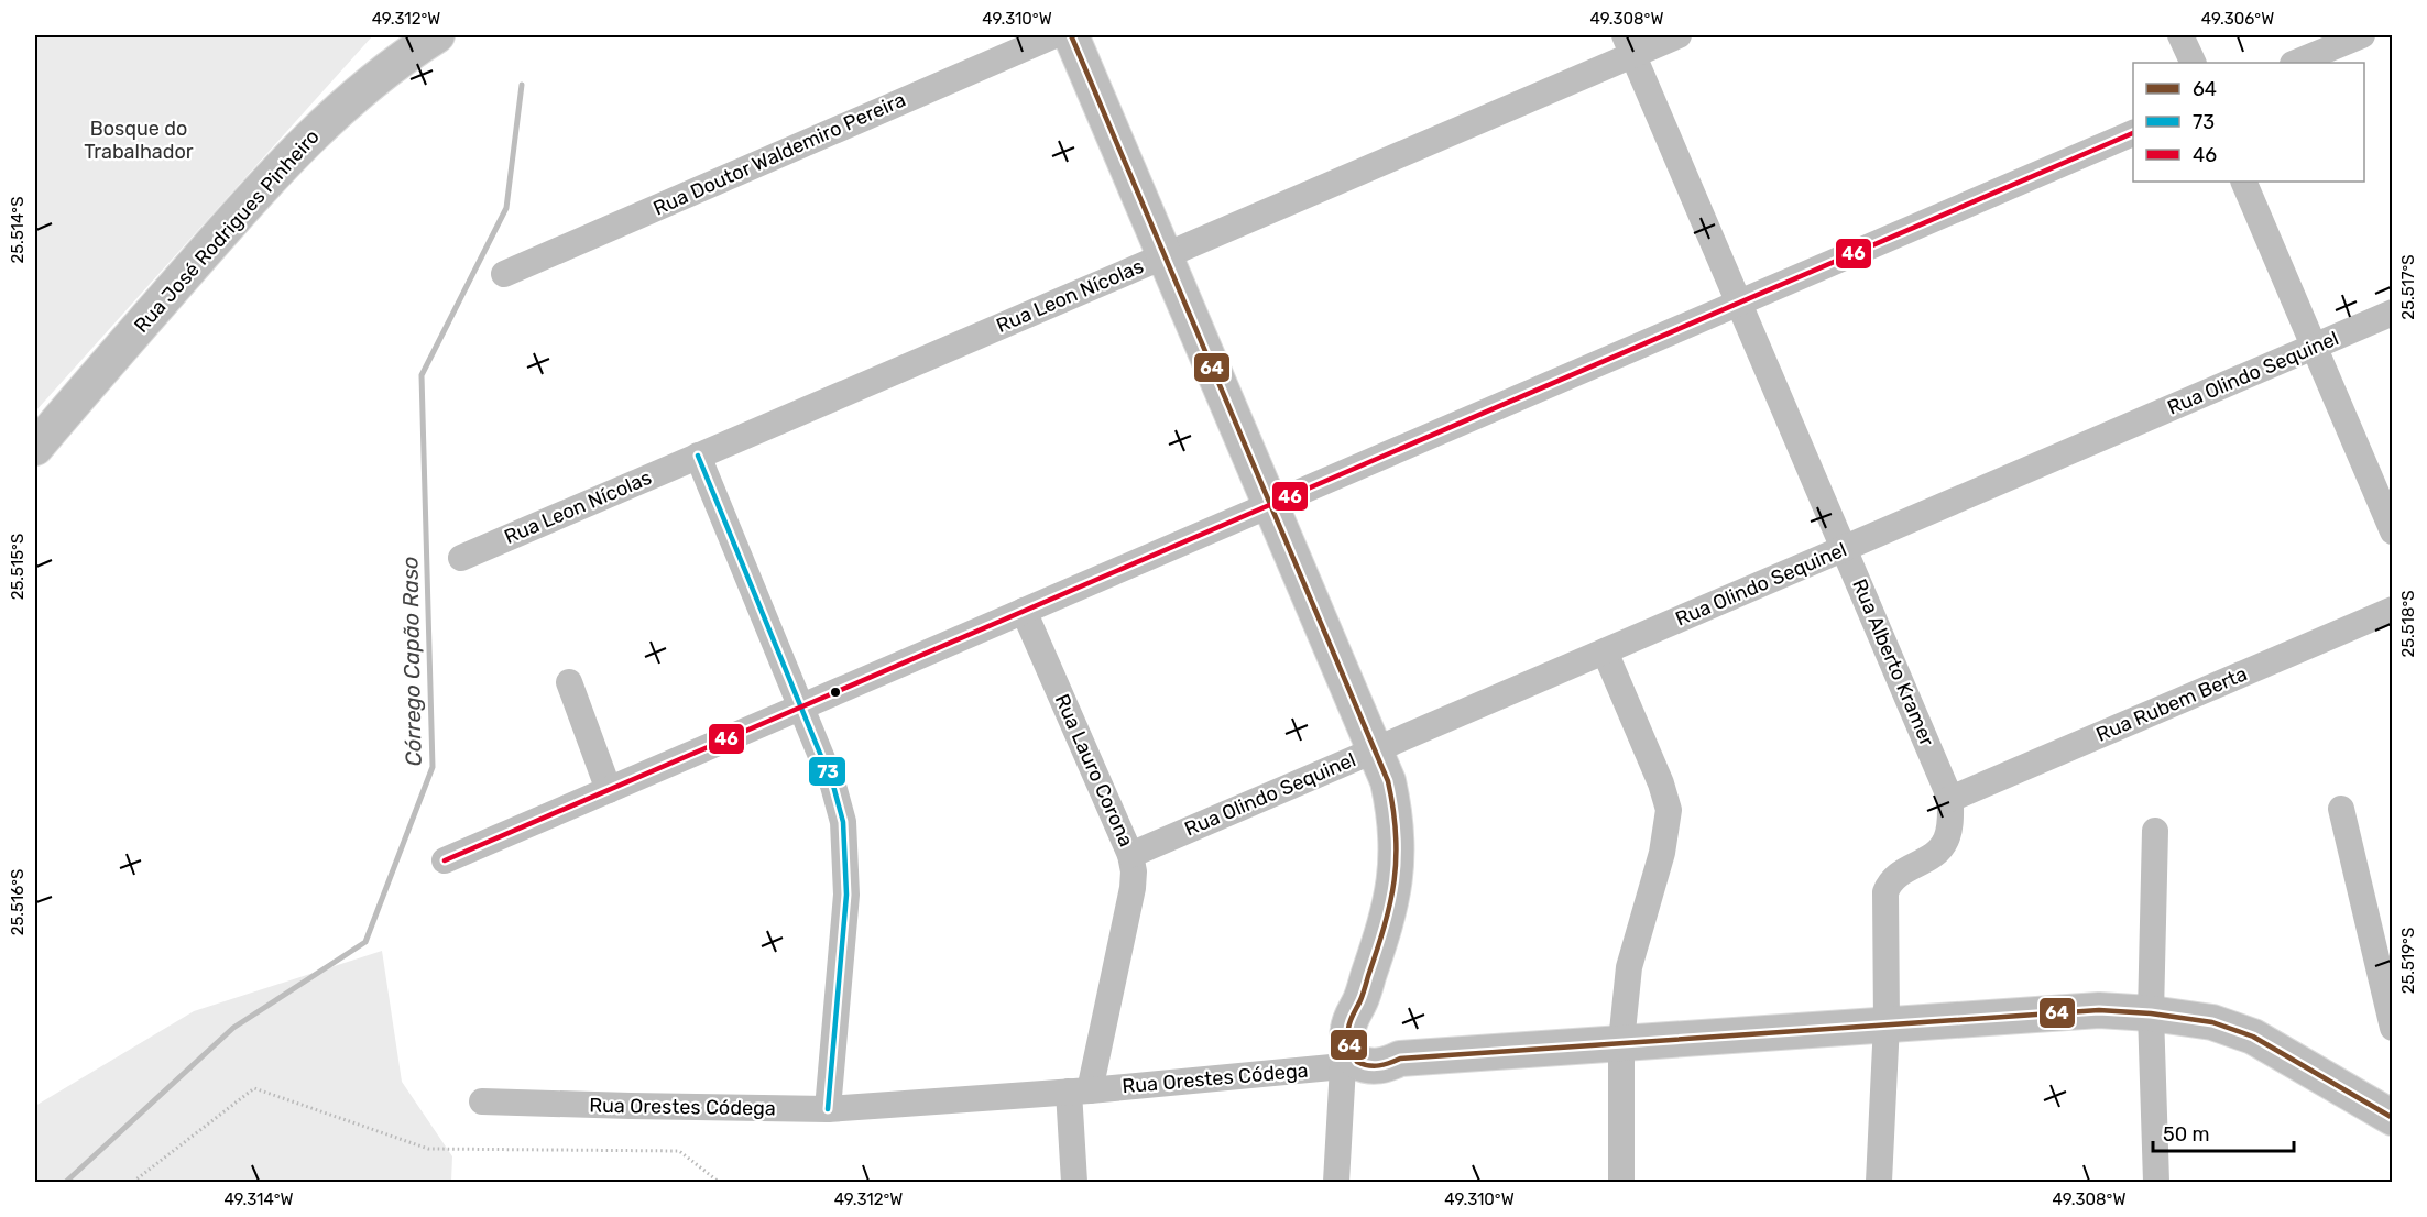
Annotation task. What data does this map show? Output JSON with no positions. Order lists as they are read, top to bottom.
{
  "streets": {
    "main road": ["Rua José Rodrigues Pinheiro", "Rua Orestes Códega"],
    "street": [
      "Rua Doutor Waldemiro Pereira",
      "Rua Leon Nícolas",
      "Rua Olindo Sequinel",
      "Rua Alberto Kramer",
      "Rua Rubem Berta",
      "Rua Lauro Corona"
    ]
  },
  "crossings": [
    ["Rua Leon Nícolas", "Rua Alberto Kramer"],
    ["Rua Olindo Sequinel", "Rua Alberto Kramer"],
    ["Rua Olindo Sequinel", "Rua Lauro Corona"],
    ["Rua Alberto Kramer", "Rua Rubem Berta"],
    ["Rua Alberto Kramer", "Rua Orestes Códega"],
    ["Rua Lauro Corona", "Rua Orestes Códega"]
  ],
  "water": ["Córrego Capão Raso"],
  "parks": ["Bosque do Trabalhador"],
  "lines": ["transit line 64", "transit line 46", "transit line 73"],
  "legend": ["64", "73", "46"],
  "scale_bar": "50 m",
  "coordinates": [
    "49.312°W",
    "49.310°W",
    "49.308°W",
    "49.306°W",
    "25.514°S",
    "25.517°S",
    "25.515°S",
    "25.518°S",
    "25.516°S",
    "25.519°S",
    "49.314°W"
  ]
}
